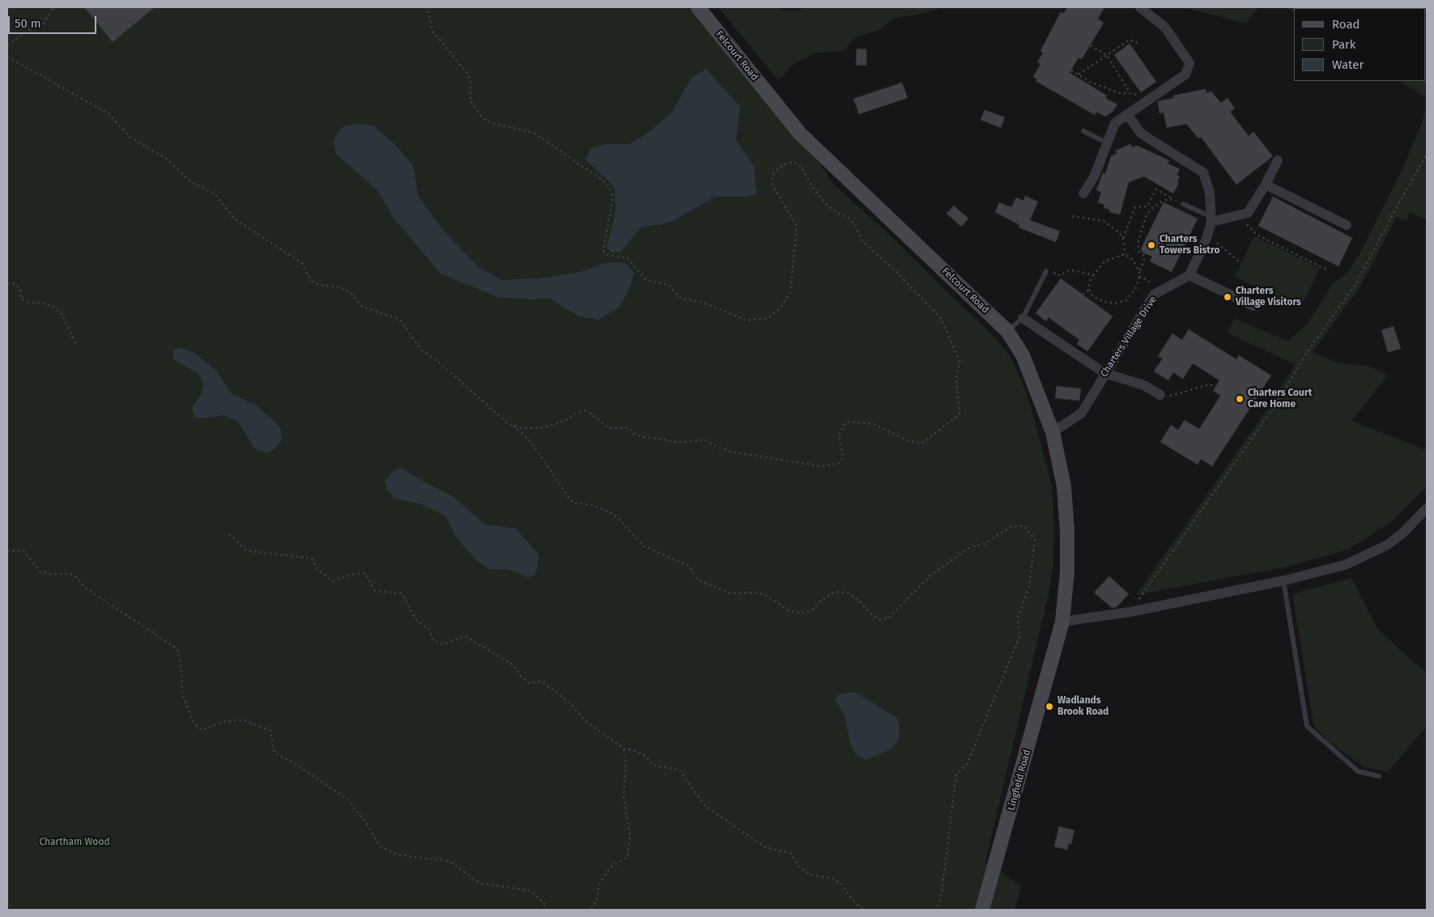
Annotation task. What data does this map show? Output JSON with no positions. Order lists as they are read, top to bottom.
{
  "streets": {
    "street": ["Felcourt Road", "Charters Village Drive", "Lingfield Road"]
  },
  "crossings": [
    ["Felcourt Road", "Charters Village Drive"],
    ["Felcourt Road", "Lingfield Road"]
  ],
  "parks": ["Chartham Wood"],
  "places": [
    "Charters Towers Bistro",
    "Charters Village Visitors",
    "Charters Court Care Home",
    "Wadlands Brook Road"
  ],
  "legend": ["Road", "Park", "Water"],
  "scale_bar": "50 m"
}
